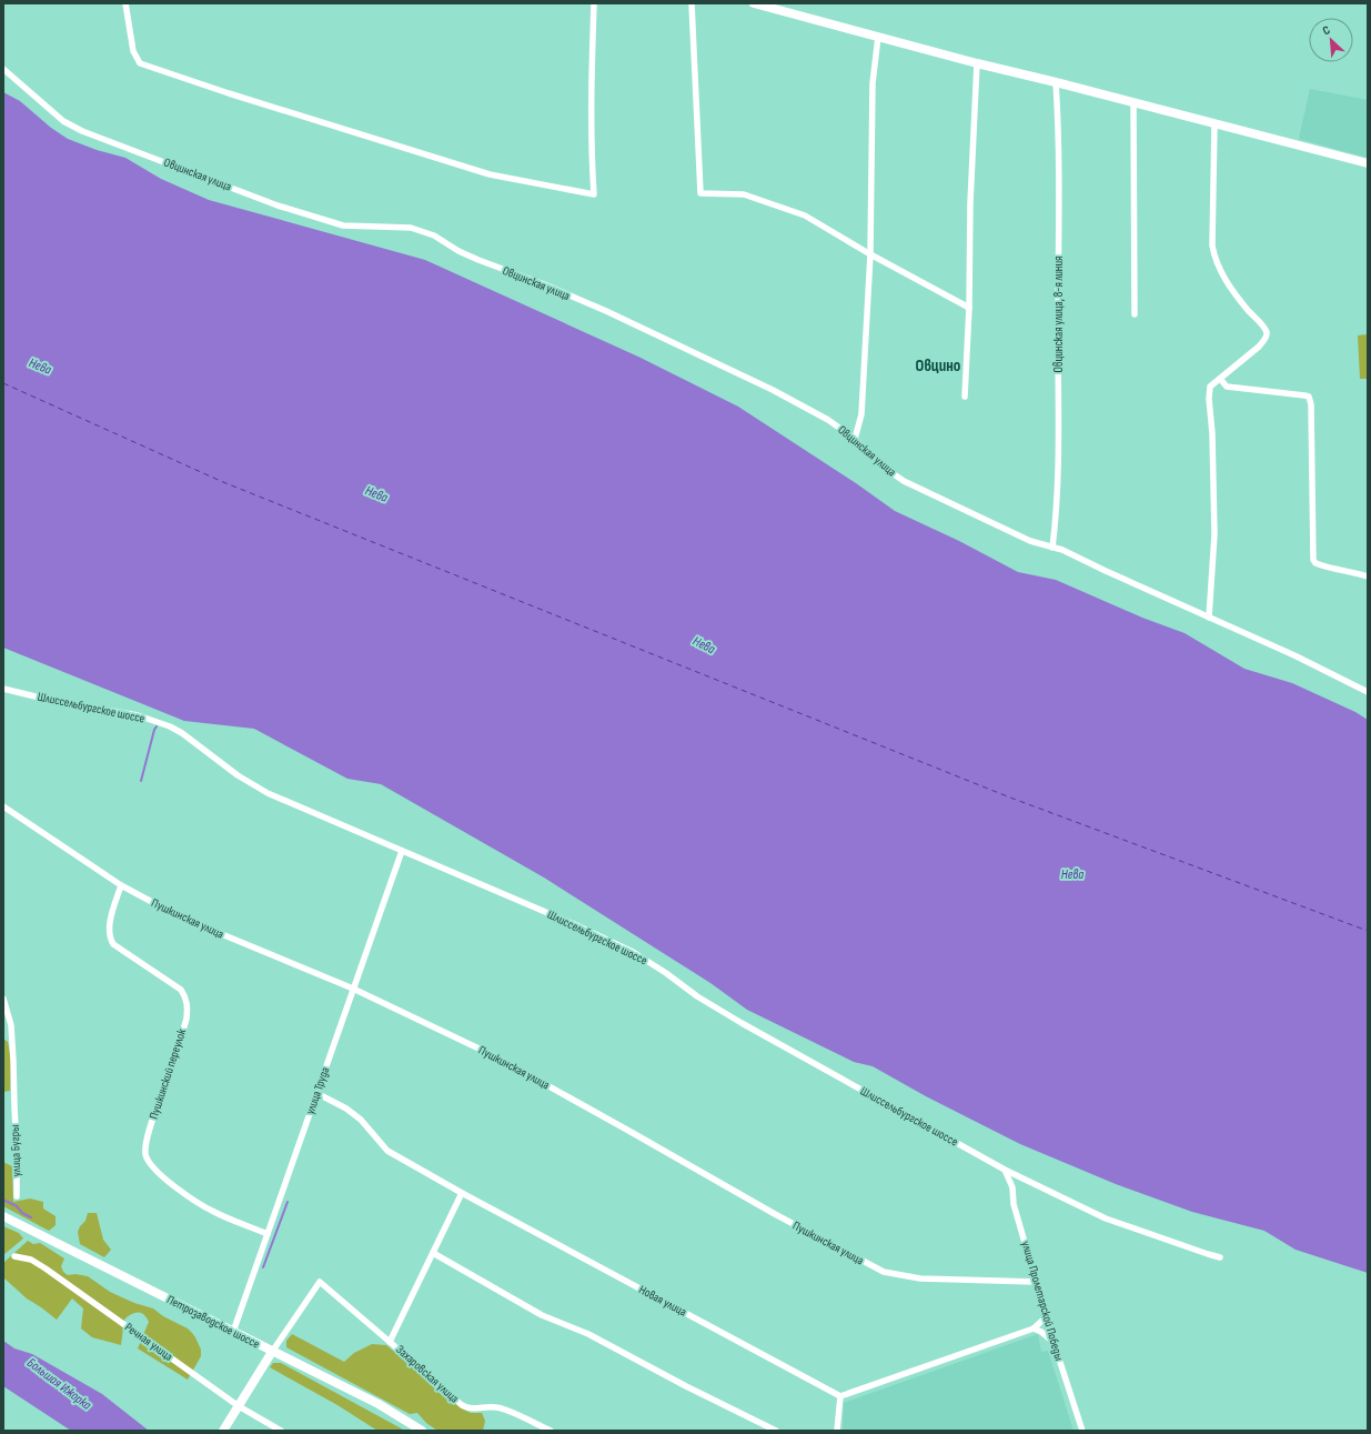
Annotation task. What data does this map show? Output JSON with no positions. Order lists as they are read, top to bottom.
{
  "streets": {
    "main road": ["Петрозаводское шоссе"],
    "street": [
      "Овцинская улица",
      "Овцинская улица, 8-я линия",
      "Шлиссельбургское шоссе",
      "Пушкинская улица",
      "Пушкинский переулок",
      "улица Труда",
      "улица Бугры",
      "Новая улица",
      "улица Пролетарской Победы",
      "Речная улица",
      "Захаровская улица"
    ]
  },
  "crossings": [
    ["Овцинская улица", "Овцинская улица, 8-я линия"],
    ["Шлиссельбургское шоссе", "улица Труда"],
    ["Шлиссельбургское шоссе", "улица Пролетарской Победы"],
    ["Пушкинская улица", "Пушкинский переулок"],
    ["Пушкинская улица", "улица Труда"],
    ["Пушкинская улица", "улица Пролетарской Победы"],
    ["Пушкинский переулок", "улица Труда"],
    ["улица Труда", "Новая улица"],
    ["улица Труда", "Петрозаводское шоссе"],
    ["Петрозаводское шоссе", "Захаровская улица"]
  ],
  "districts": ["Овцино"],
  "water": ["Нева", "Большая Ижорка"],
  "north": "top left"
}
